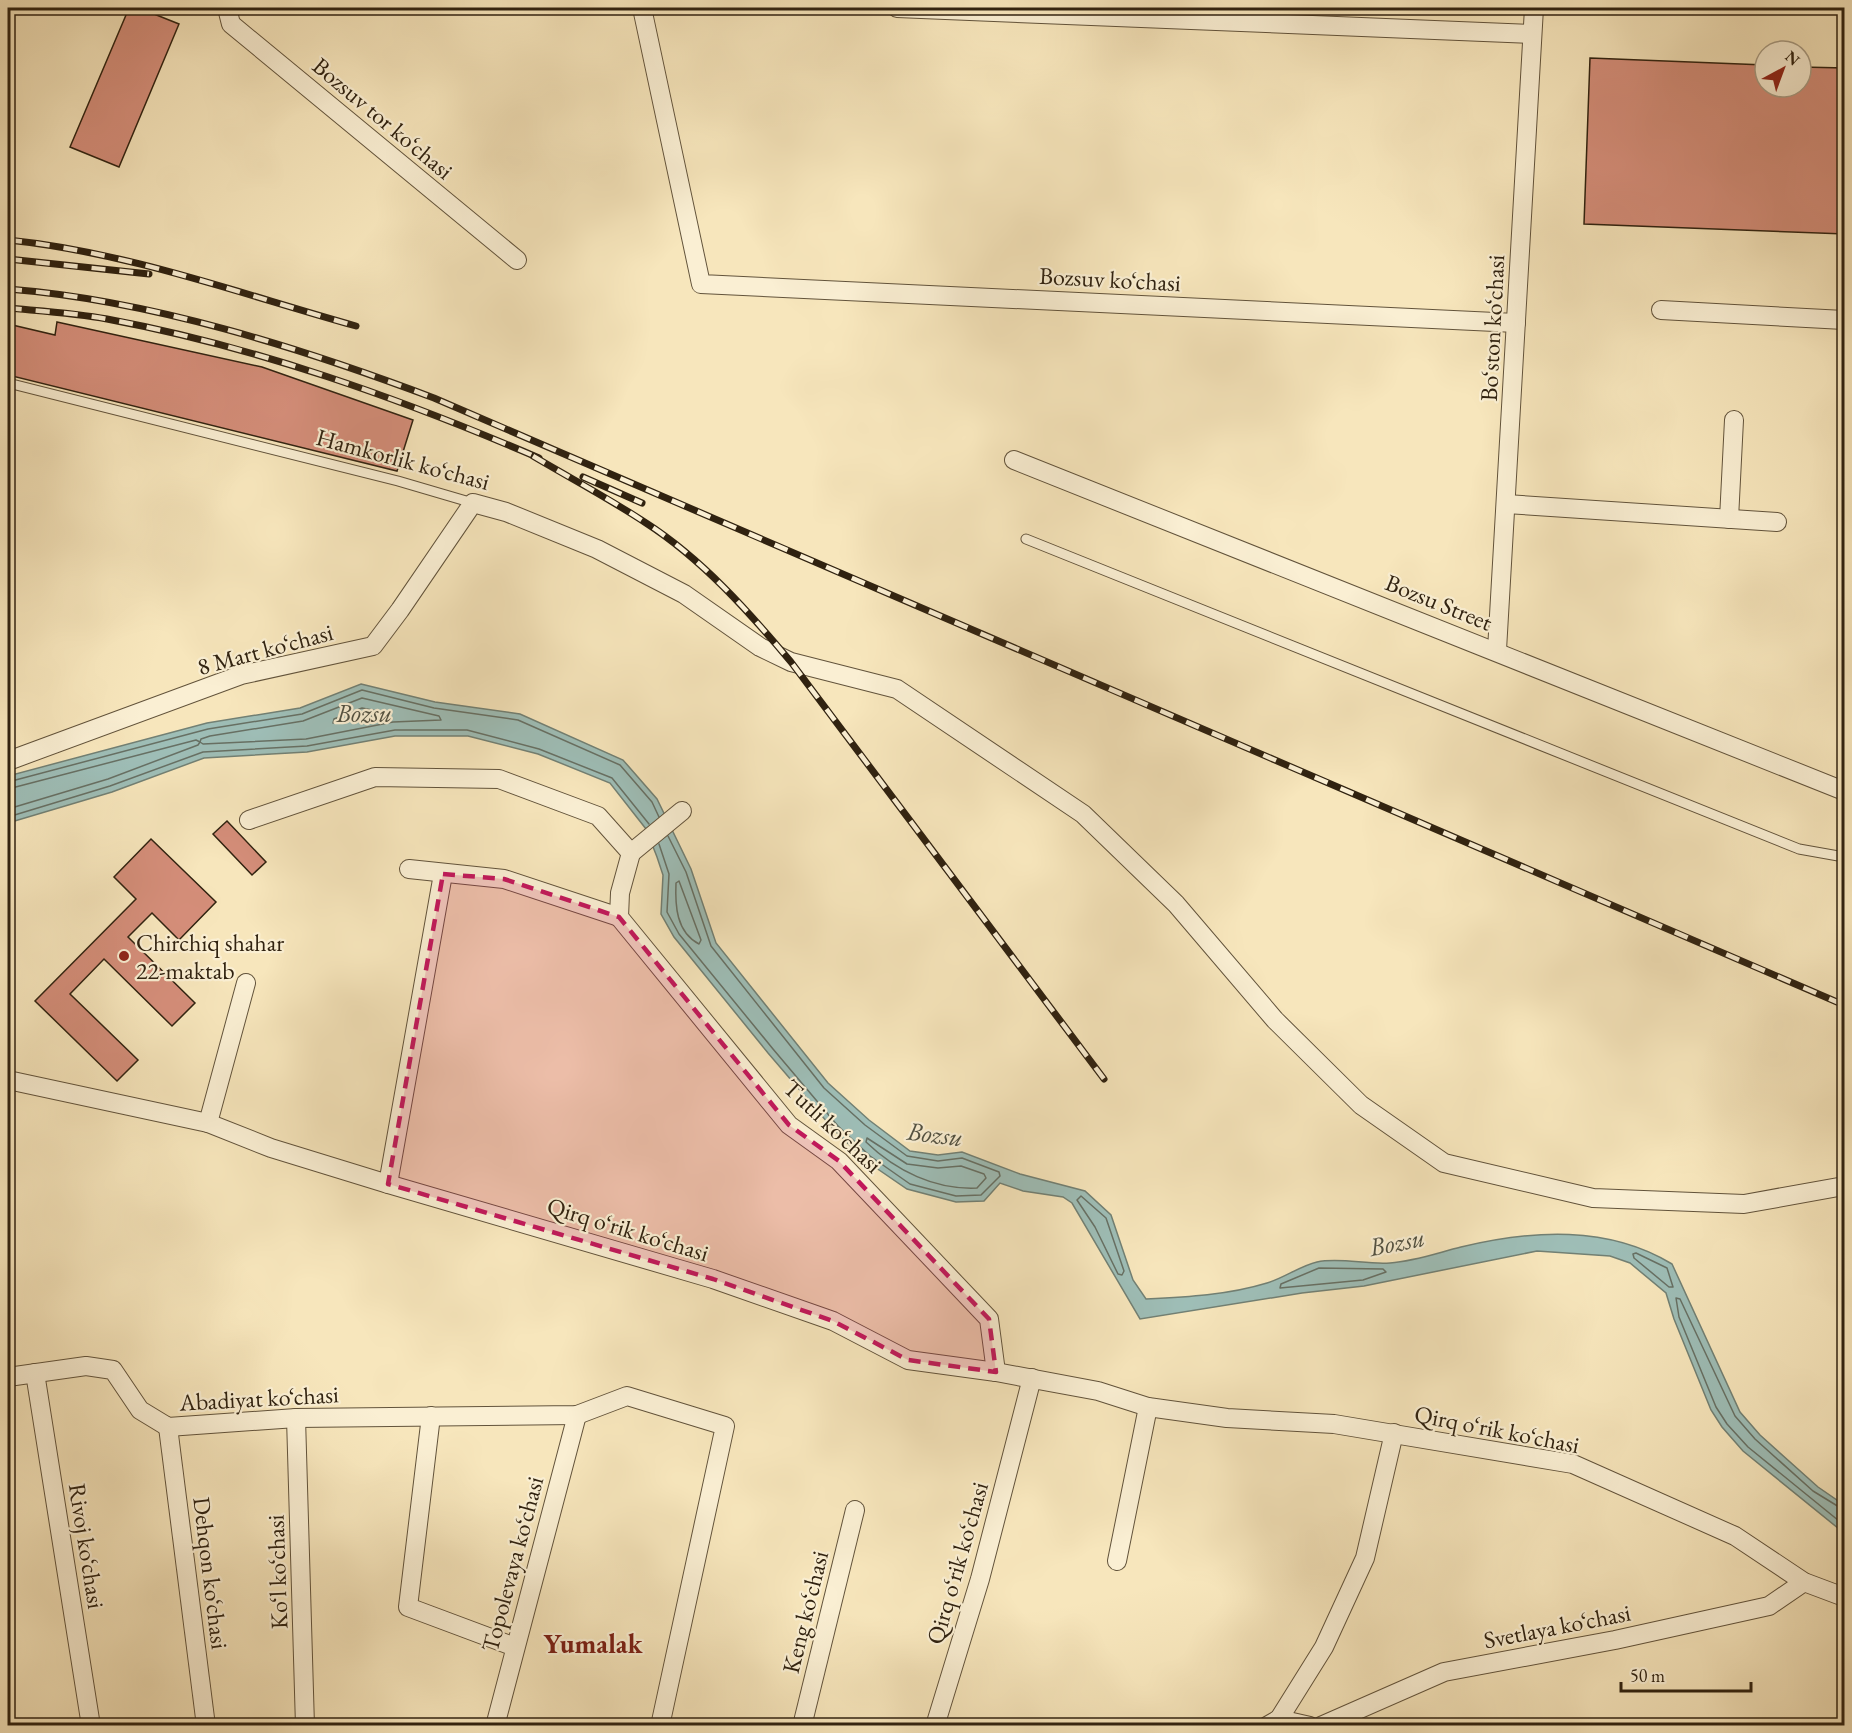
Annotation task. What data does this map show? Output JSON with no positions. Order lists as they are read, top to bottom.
{
  "streets": {
    "street": [
      "Bozsuv tor ko‘chasi",
      "Bozsuv ko‘chasi",
      "Bo‘ston ko‘chasi",
      "Hamkorlik ko‘chasi",
      "Bozsu Street",
      "8 Mart ko‘chasi",
      "Tutli ko‘chasi",
      "Qirq o‘rik ko‘chasi",
      "Abadiyat ko‘chasi",
      "Rivoj ko‘chasi",
      "Topolevaya ko‘chasi",
      "Ko‘l ko‘chasi",
      "Dehqon ko‘chasi",
      "Keng ko‘chasi",
      "Svetlaya ko‘chasi"
    ]
  },
  "crossings": [
    ["Bozsuv ko‘chasi", "Bo‘ston ko‘chasi"],
    ["Bo‘ston ko‘chasi", "Bozsu Street"],
    ["Hamkorlik ko‘chasi", "8 Mart ko‘chasi"],
    ["Tutli ko‘chasi", "Qirq o‘rik ko‘chasi"],
    ["Qirq o‘rik ko‘chasi", "Svetlaya ko‘chasi"],
    ["Abadiyat ko‘chasi", "Rivoj ko‘chasi"],
    ["Abadiyat ko‘chasi", "Topolevaya ko‘chasi"],
    ["Abadiyat ko‘chasi", "Ko‘l ko‘chasi"],
    ["Abadiyat ko‘chasi", "Dehqon ko‘chasi"]
  ],
  "districts": ["Yumalak"],
  "water": ["Bozsu"],
  "places": ["Chirchiq shahar 22-maktab"],
  "scale_bar": "50 m",
  "north": "top right"
}
